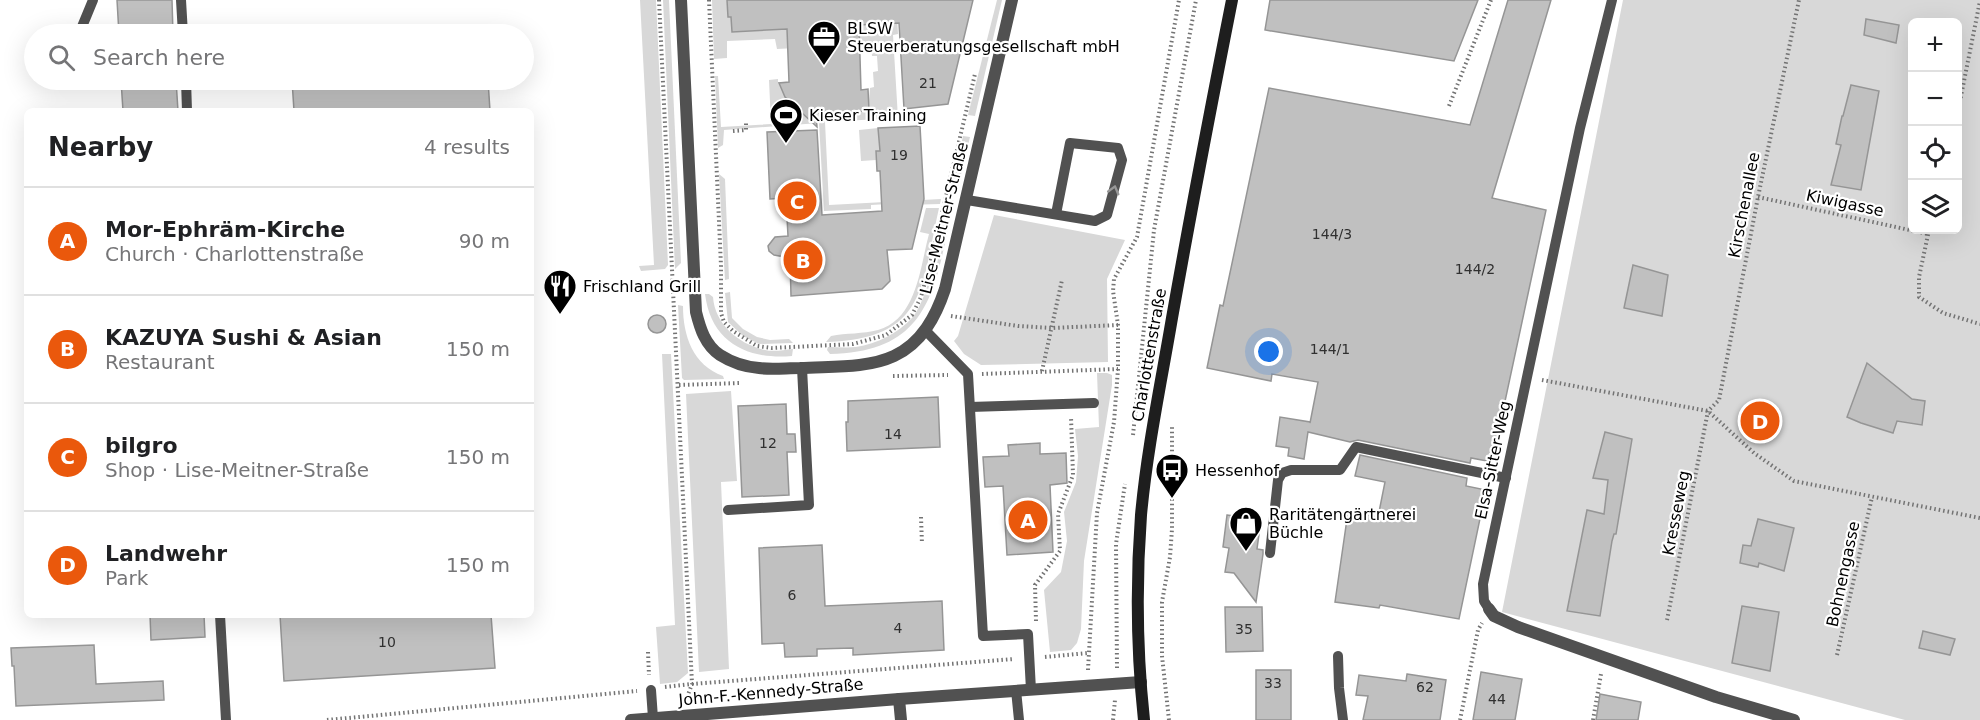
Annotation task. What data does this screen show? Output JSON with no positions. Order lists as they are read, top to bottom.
{
  "streets": {
    "main road": ["Charlottenstraße"],
    "street": ["Lise-Meitner-Straße", "John-F.-Kennedy-Straße"],
    "lane": ["Elsa-Sitter-Weg"],
    "path": [
      "Kiwigasse",
      "Kirschenallee",
      "Kresseweg",
      "Bohnengasse"
    ]
  },
  "crossings": [
    ["Kiwigasse", "Kirschenallee"],
    ["Kirschenallee", "Kresseweg"],
    ["Charlottenstraße", "John-F.-Kennedy-Straße"]
  ],
  "places": {
    "office": ["BLSW Steuerberatungsgesellschaft mbH"],
    "sports": ["Kieser Training"],
    "restaurant": ["Frischland Grill"],
    "bus stop": ["Hessenhof"],
    "shop": ["Raritätengärtnerei Büchle"]
  },
  "house_numbers": [
    "21",
    "19",
    "144/3",
    "144/2",
    "144/1",
    "14",
    "12",
    "6",
    "4",
    "35",
    "10",
    "33",
    "62",
    "44"
  ],
  "page": {
    "map_buttons": ["+", "−"],
    "search": "Search here",
    "heading": ["Nearby", "4 results"],
    "pins": [
      "C",
      "B",
      "D",
      "A"
    ],
    "list": [
      {
        "mark": "A",
        "name": "Mor-Ephräm-Kirche",
        "note": "Church · Charlottenstraße",
        "value": "90 m"
      },
      {
        "mark": "B",
        "name": "KAZUYA Sushi & Asian",
        "note": "Restaurant",
        "value": "150 m"
      },
      {
        "mark": "C",
        "name": "bilgro",
        "note": "Shop · Lise-Meitner-Straße",
        "value": "150 m"
      },
      {
        "mark": "D",
        "name": "Landwehr",
        "note": "Park",
        "value": "150 m"
      }
    ]
  }
}
